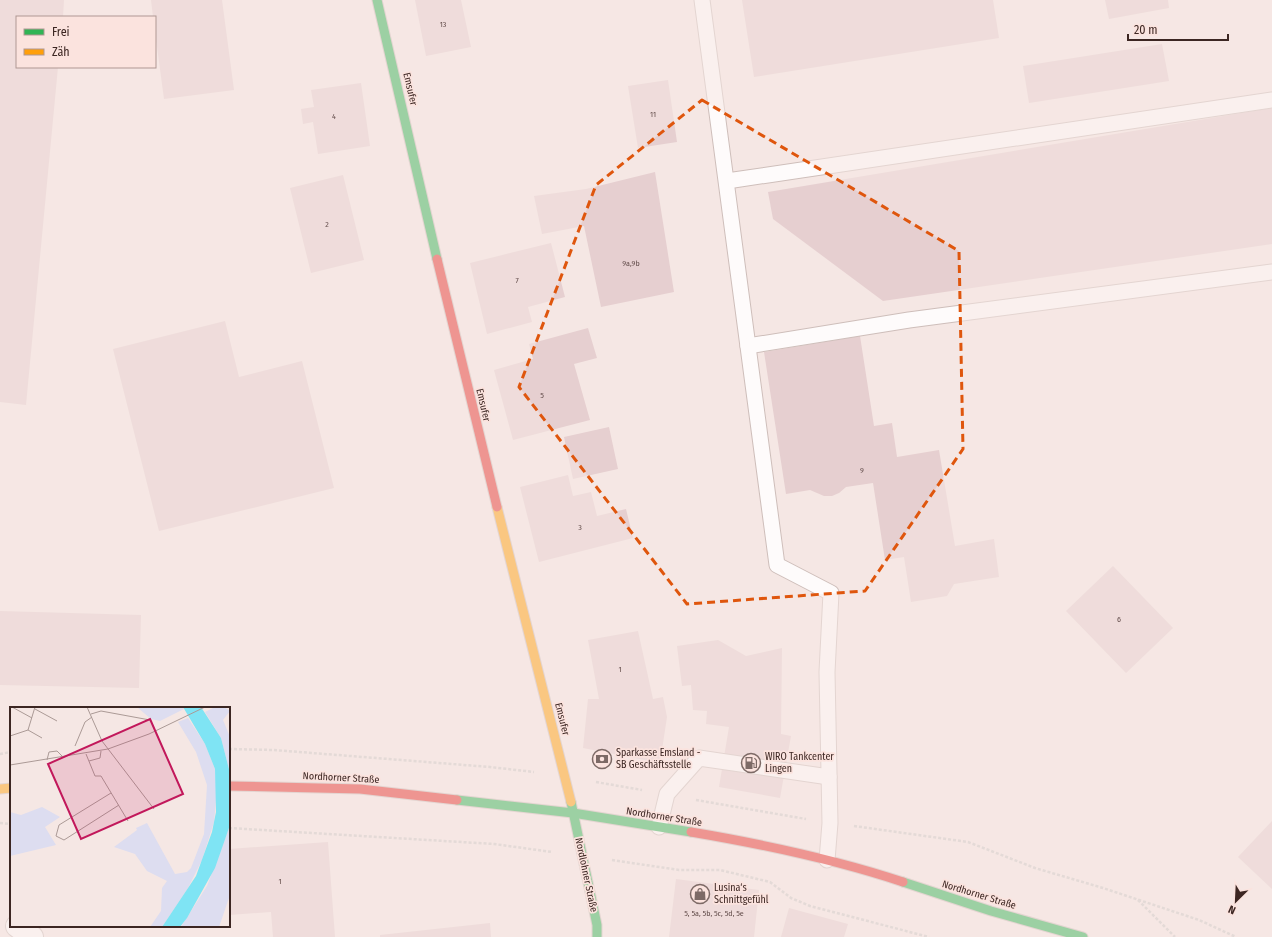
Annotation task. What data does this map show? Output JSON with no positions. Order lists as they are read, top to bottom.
{
  "streets": {
    "street": ["Emsufer", "Nordhorner Straße", "Nordlohner Straße"]
  },
  "crossings": [
    ["Emsufer", "Nordhorner Straße"],
    ["Emsufer", "Nordlohner Straße"],
    ["Nordhorner Straße", "Nordlohner Straße"]
  ],
  "places": {
    "bank": ["Sparkasse Emsland - SB Geschäftsstelle"],
    "fuel station": ["WIRO Tankcenter Lingen"],
    "shop": ["Lusina‘s Schnittgefühl"]
  },
  "house_numbers": [
    "13",
    "11",
    "4",
    "2",
    "9a,9b",
    "7",
    "5",
    "9",
    "3",
    "6",
    "1",
    "1",
    "5, 5a, 5b, 5c, 5d, 5e"
  ],
  "legend": ["Frei", "Zäh"],
  "scale_bar": "20 m",
  "north": "bottom left"
}
